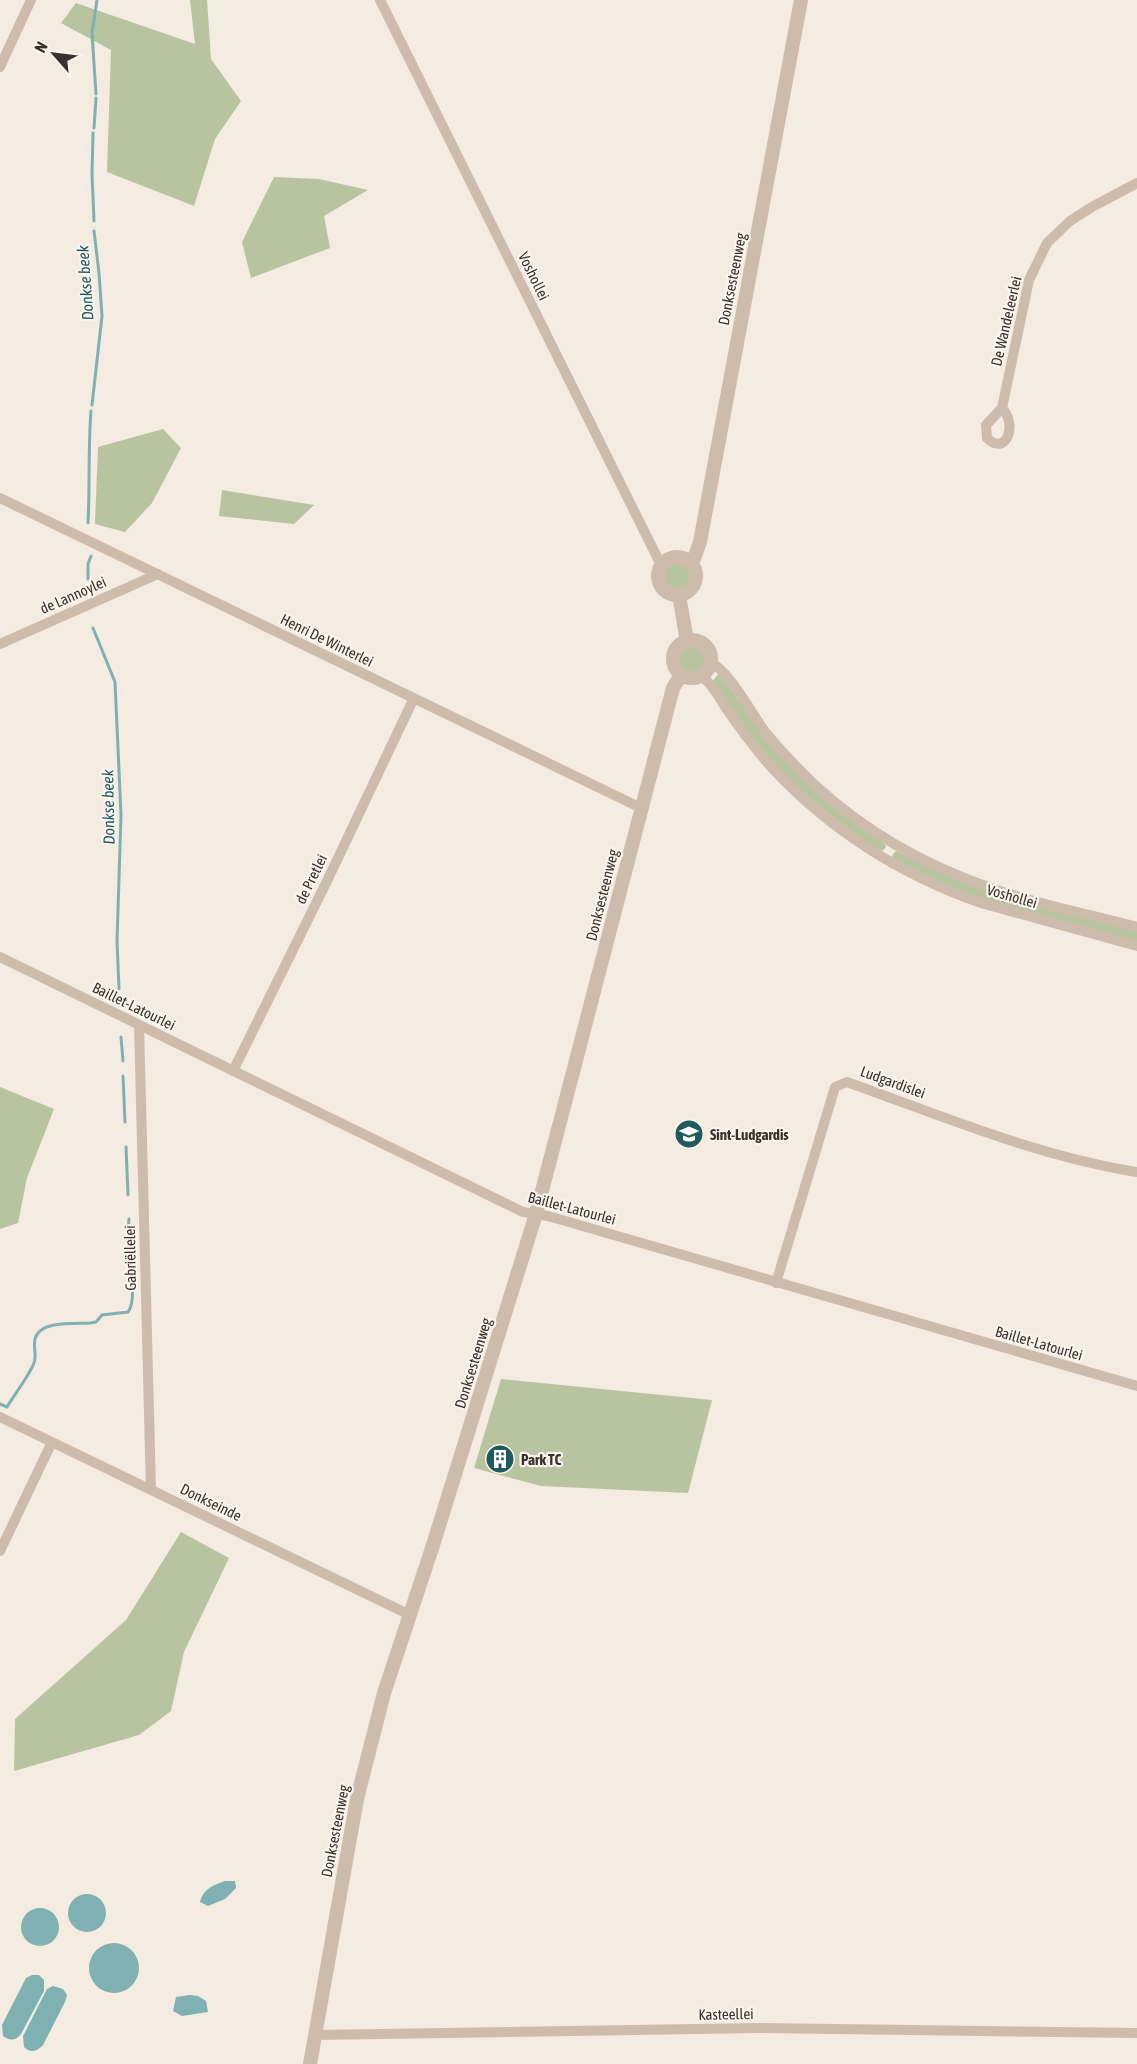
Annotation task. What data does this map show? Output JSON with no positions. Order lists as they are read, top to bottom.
{
  "streets": {
    "street": [
      "Voshollei",
      "Donksesteenweg",
      "De Wandeleerlei",
      "de Lannoylei",
      "Henri De Winterlei",
      "de Pretlei",
      "Baillet-Latourlei",
      "Ludgardislei",
      "Gabriëllelei",
      "Donkseinde",
      "Kasteellei"
    ]
  },
  "crossings": [
    ["Voshollei", "Donksesteenweg"],
    ["Donksesteenweg", "Henri De Winterlei"],
    ["Donksesteenweg", "Baillet-Latourlei"],
    ["Donksesteenweg", "Donkseinde"],
    ["Donksesteenweg", "Kasteellei"],
    ["de Lannoylei", "Henri De Winterlei"],
    ["Henri De Winterlei", "de Pretlei"],
    ["de Pretlei", "Baillet-Latourlei"],
    ["Baillet-Latourlei", "Ludgardislei"],
    ["Baillet-Latourlei", "Gabriëllelei"],
    ["Gabriëllelei", "Donkseinde"]
  ],
  "water": ["Donkse beek"],
  "places": {
    "school or university": ["Sint-Ludgardis"],
    "building": ["Park TC"]
  },
  "north": "top left"
}
